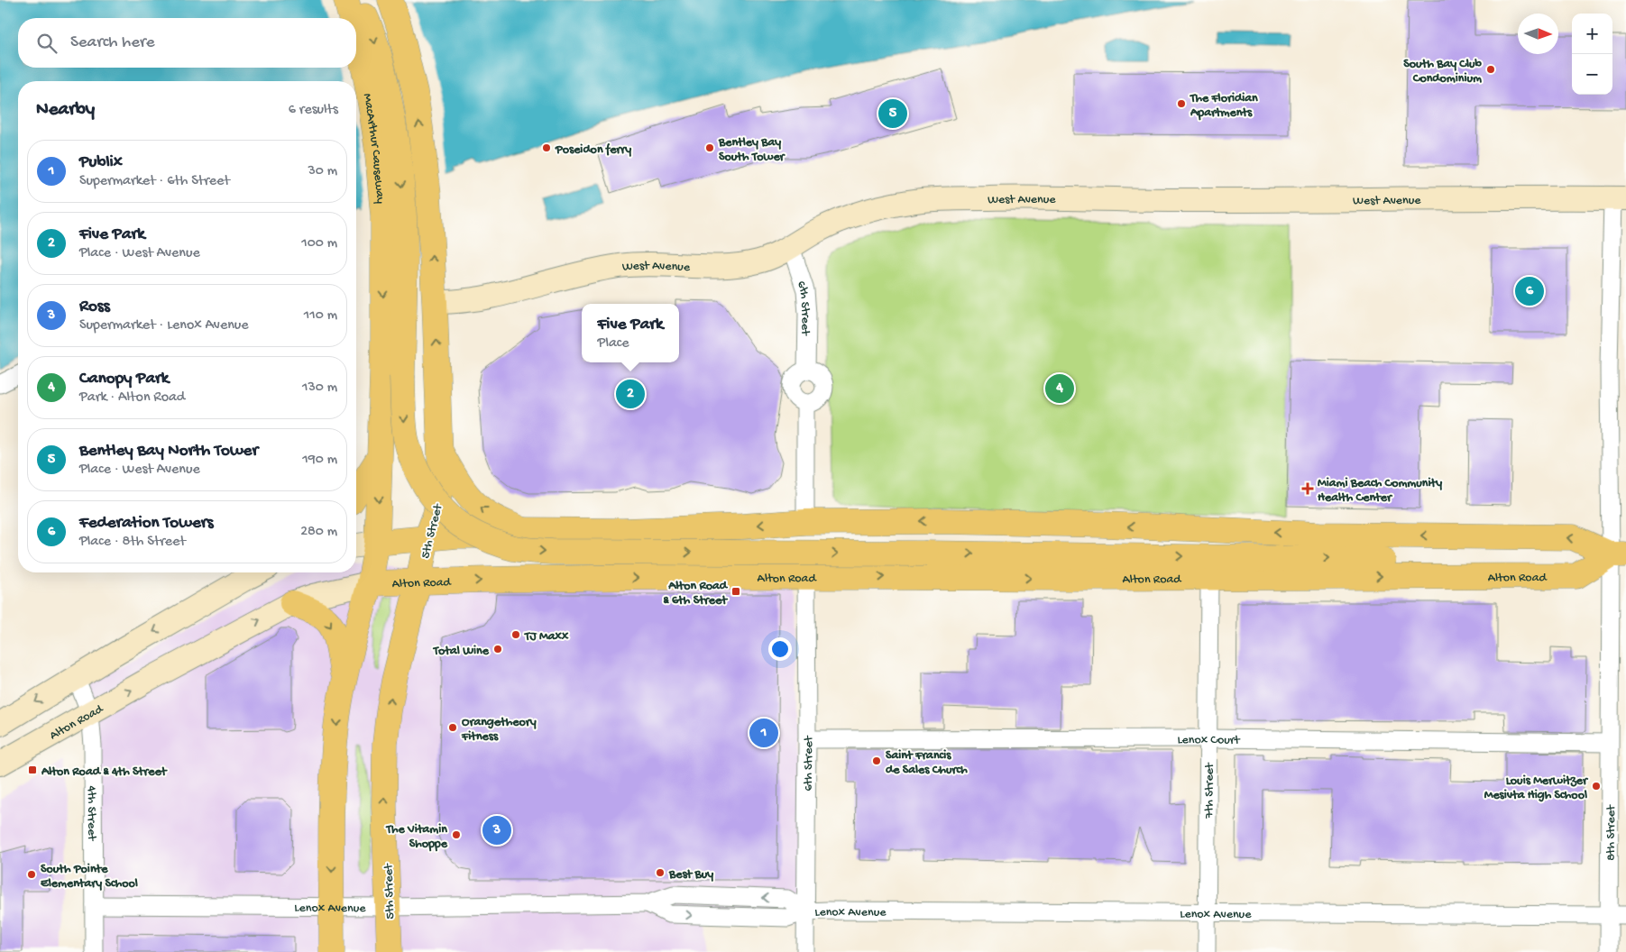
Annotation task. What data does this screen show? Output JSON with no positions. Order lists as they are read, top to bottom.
{
  "streets": {
    "main road": ["MacArthur Causeway", "5th Street", "Alton Road"],
    "street": [
      "West Avenue",
      "6th Street",
      "Lenox Court",
      "7th Street",
      "4th Street",
      "8th Street",
      "Lenox Avenue"
    ]
  },
  "crossings": [
    ["West Avenue", "6th Street"],
    ["West Avenue", "5th Street"],
    ["West Avenue", "8th Street"],
    ["6th Street", "Alton Road"],
    ["6th Street", "Lenox Court"],
    ["6th Street", "Lenox Avenue"],
    ["5th Street", "Alton Road"],
    ["5th Street", "Lenox Avenue"],
    ["Alton Road", "7th Street"],
    ["Alton Road", "4th Street"],
    ["Alton Road", "8th Street"],
    ["Lenox Court", "7th Street"],
    ["Lenox Court", "8th Street"],
    ["7th Street", "Lenox Avenue"],
    ["4th Street", "Lenox Avenue"],
    ["8th Street", "Lenox Avenue"]
  ],
  "places": {
    "other": [
      "South Bay Club Condominium",
      "The Floridian Apartments",
      "Poseidon ferry",
      "Bentley Bay South Tower",
      "TJ Maxx",
      "Total Wine",
      "Orangetheory Fitness",
      "Saint Francis de Sales Church",
      "Louis Merwitzer Mesivta High School",
      "The Vitamin Shoppe",
      "Best Buy",
      "South Pointe Elementary School"
    ],
    "health": ["Miami Beach Community Health Center"],
    "transit": ["Alton Road & 6th Street", "Alton Road & 4th Street"]
  },
  "north": "right",
  "page": {
    "map_buttons": ["+", "−"],
    "search": "Search here",
    "heading": ["Nearby", "6 results"],
    "pins": [
      "5",
      "6",
      "4",
      "2",
      "1",
      "3"
    ],
    "list": [
      {
        "mark": "1",
        "name": "Publix",
        "note": "Supermarket · 6th Street",
        "value": "30 m"
      },
      {
        "mark": "2",
        "name": "Five Park",
        "note": "Place · West Avenue",
        "value": "100 m"
      },
      {
        "mark": "3",
        "name": "Ross",
        "note": "Supermarket · Lenox Avenue",
        "value": "110 m"
      },
      {
        "mark": "4",
        "name": "Canopy Park",
        "note": "Park · Alton Road",
        "value": "130 m"
      },
      {
        "mark": "5",
        "name": "Bentley Bay North Tower",
        "note": "Place · West Avenue",
        "value": "190 m"
      },
      {
        "mark": "6",
        "name": "Federation Towers",
        "note": "Place · 8th Street",
        "value": "280 m"
      }
    ],
    "popup": ["Five Park", "Place"]
  }
}
